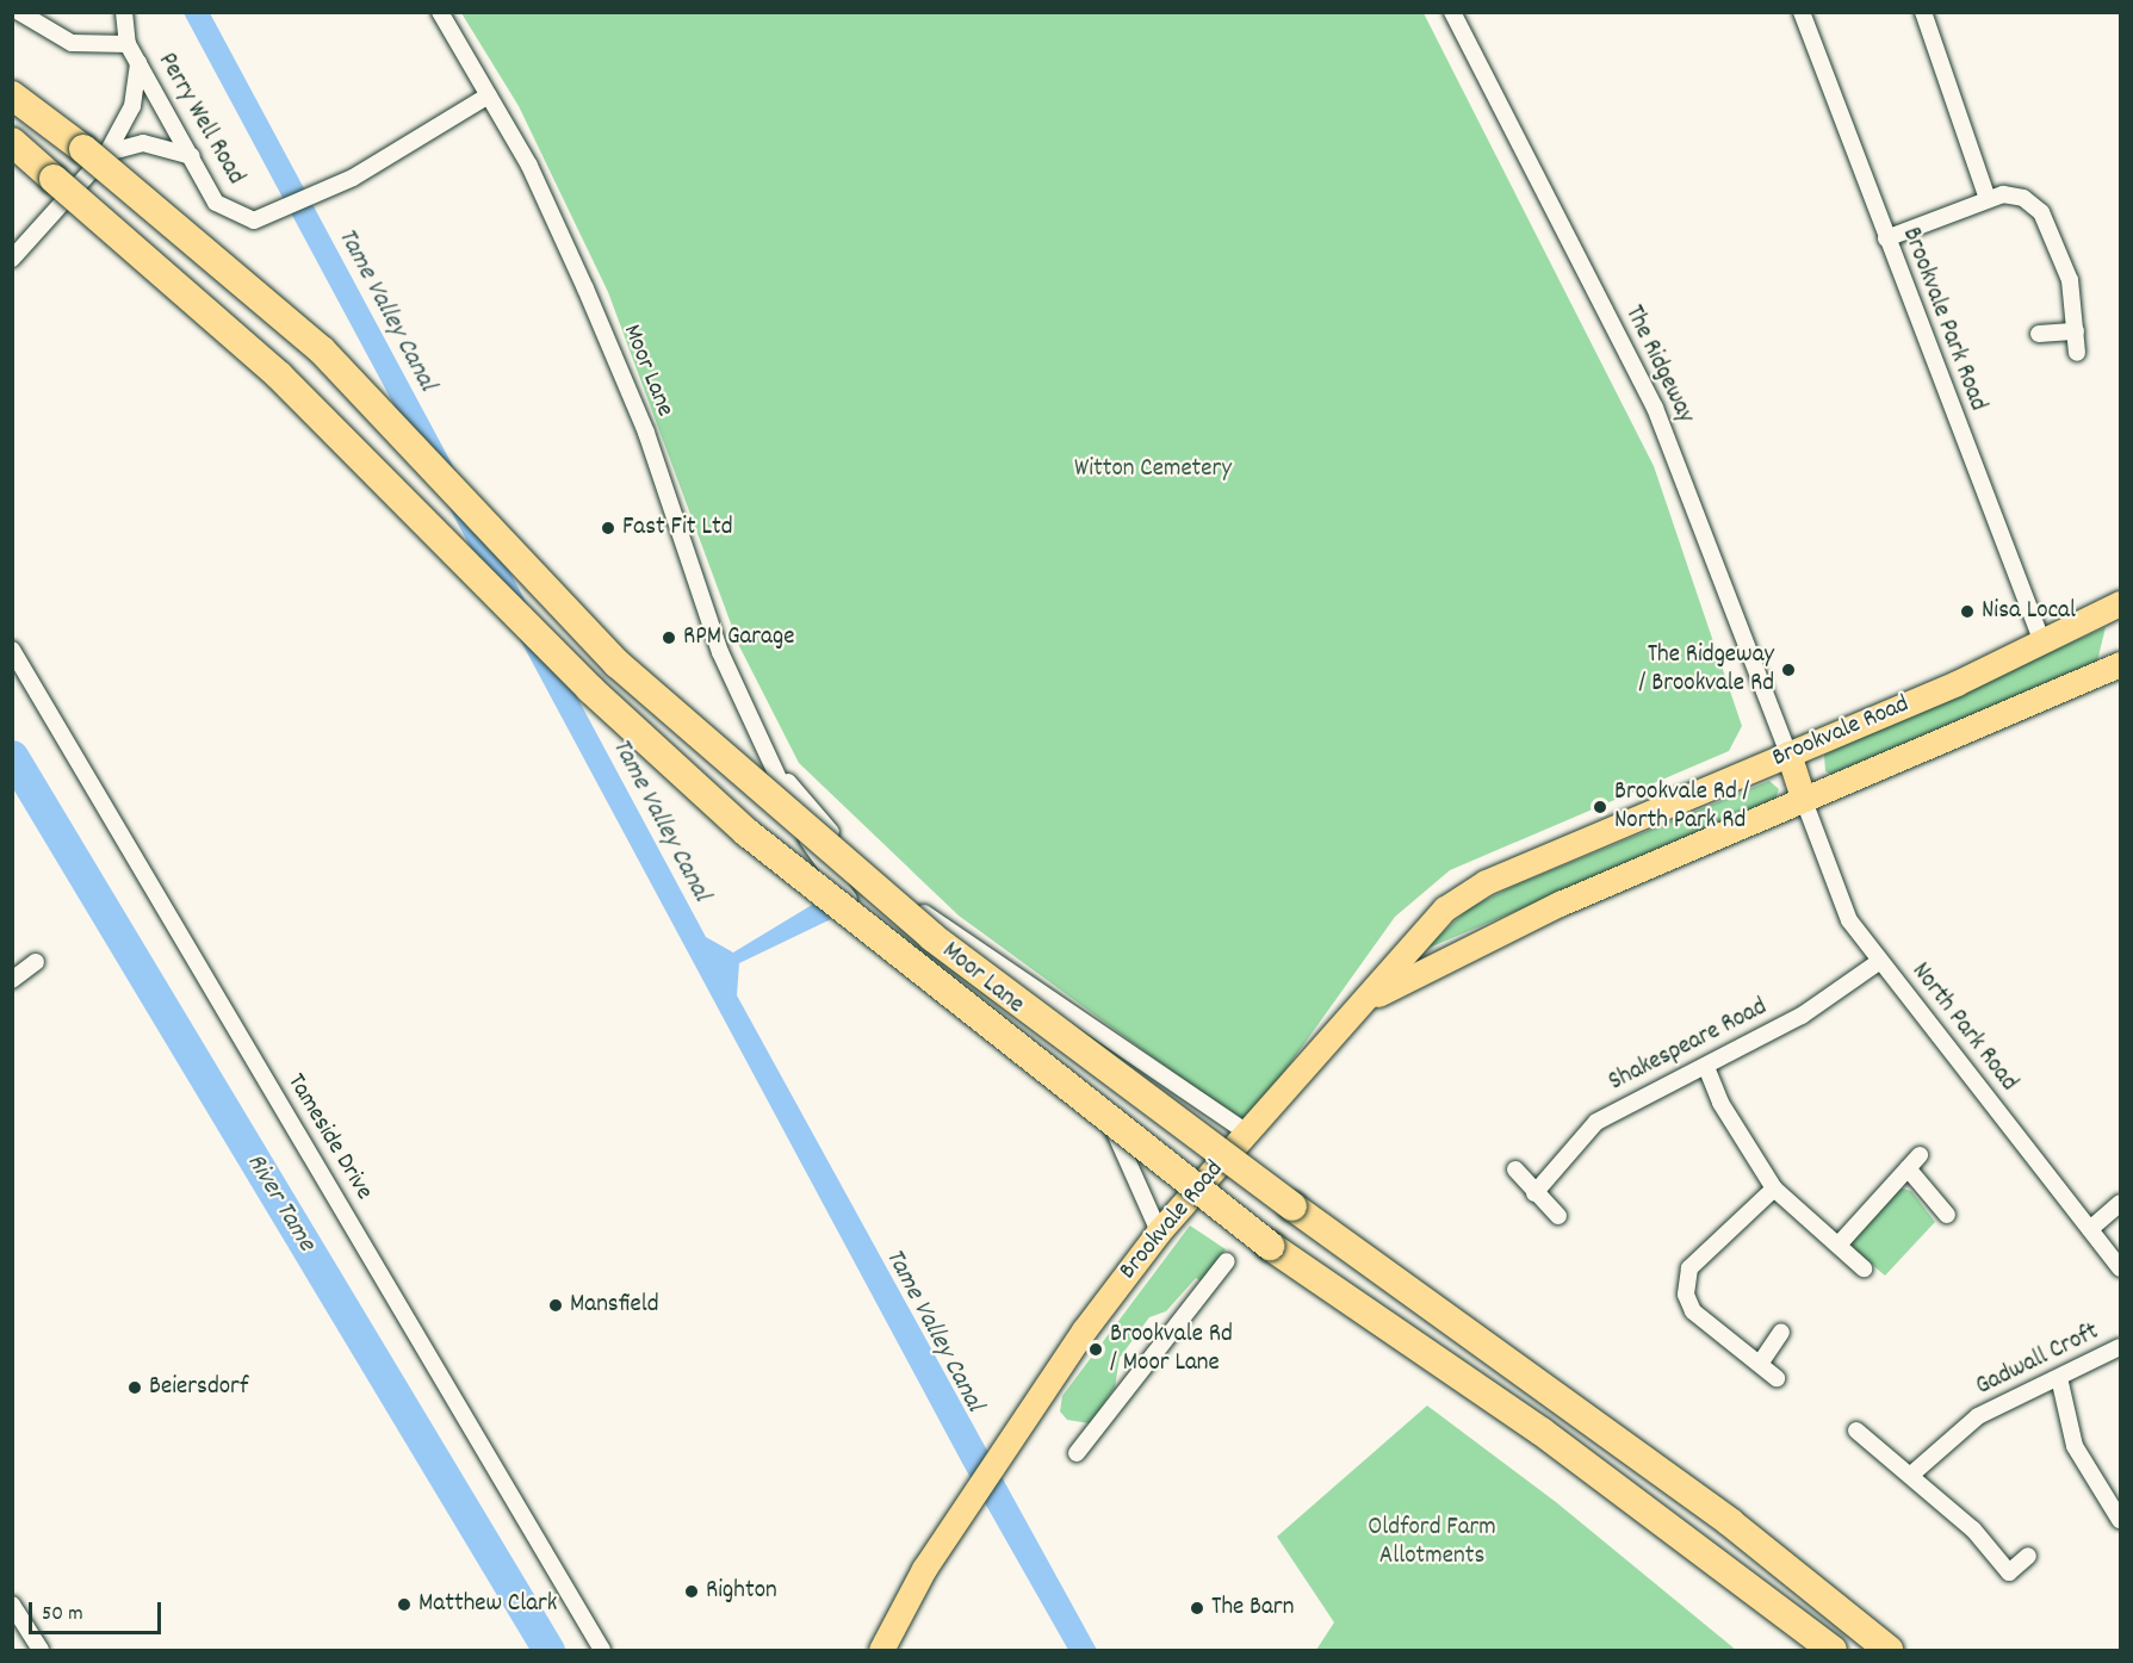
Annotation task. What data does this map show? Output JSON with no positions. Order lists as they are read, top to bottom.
{
  "streets": {
    "main road": ["Brookvale Road"],
    "street": [
      "Perry Well Road",
      "Brookvale Park Road",
      "The Ridgeway",
      "Moor Lane",
      "North Park Road",
      "Shakespeare Road",
      "Tameside Drive",
      "Gadwall Croft"
    ]
  },
  "crossings": [
    ["Perry Well Road", "Moor Lane"],
    ["Brookvale Park Road", "Brookvale Road"],
    ["The Ridgeway", "Brookvale Road"],
    ["Moor Lane", "Brookvale Road"],
    ["Brookvale Road", "North Park Road"],
    ["North Park Road", "Shakespeare Road"]
  ],
  "water": ["Tame Valley Canal", "River Tame"],
  "parks": ["Witton Cemetery", "Oldford Farm Allotments"],
  "places": [
    "Fast Fit Ltd",
    "Nisa Local",
    "RPM Garage",
    "The Ridgeway / Brookvale Rd",
    "Brookvale Rd / North Park Rd",
    "Mansfield",
    "Brookvale Rd / Moor Lane",
    "Beiersdorf",
    "Righton",
    "Matthew Clark",
    "The Barn"
  ],
  "scale_bar": "50 m"
}
